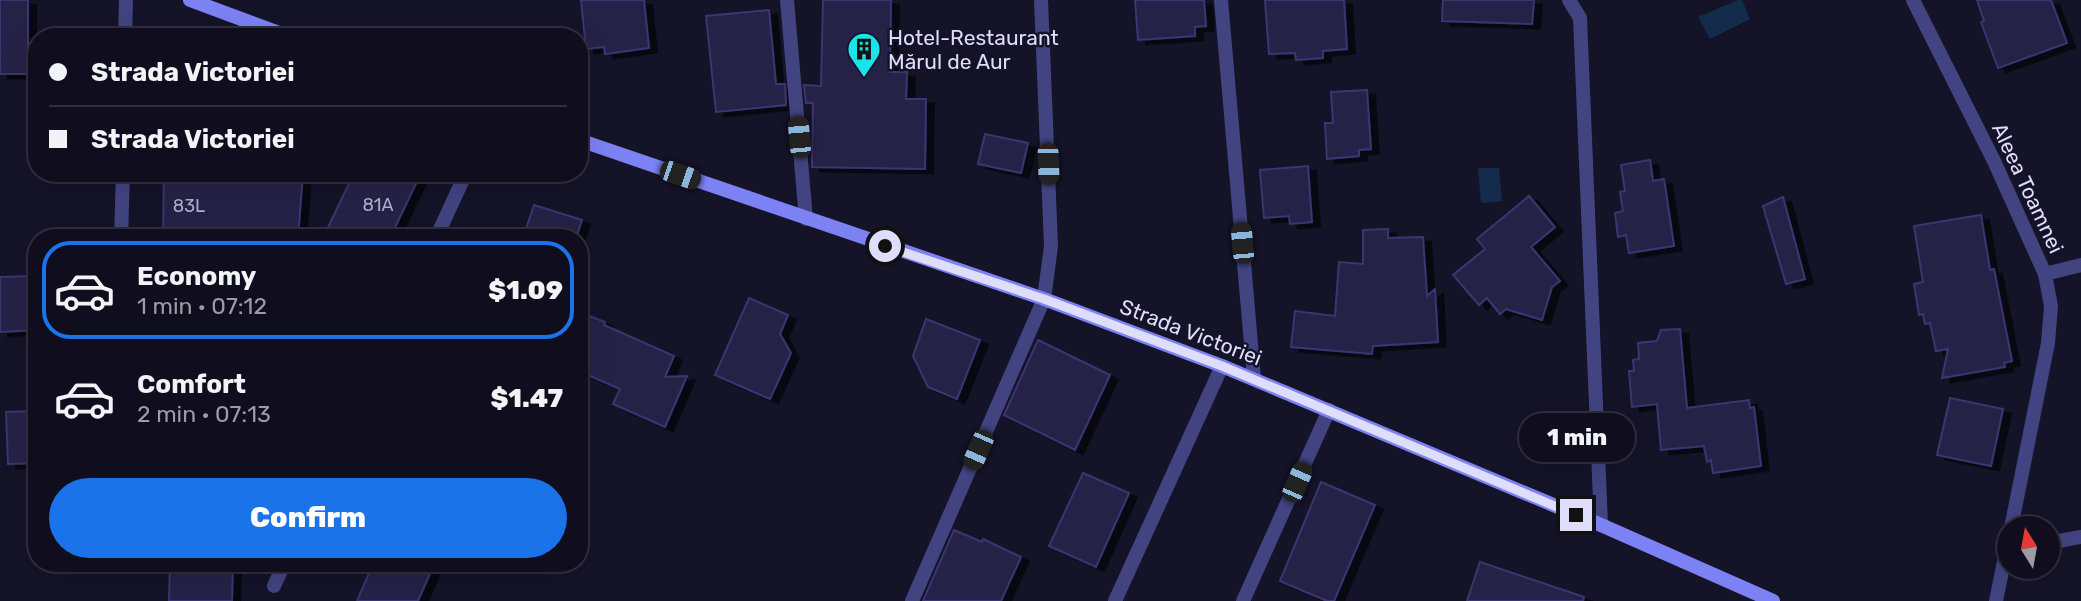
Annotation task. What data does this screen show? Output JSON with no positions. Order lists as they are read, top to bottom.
{
  "streets": {
    "street": ["Aleea Toamnei", "Strada Victoriei"]
  },
  "places": {
    "building": ["Hotel-Restaurant Mărul de Aur"]
  },
  "house_numbers": ["81A", "83L"],
  "north": "top",
  "page": {
    "banner": ["Strada Victoriei", "Strada Victoriei"],
    "list": [
      {
        "name": "Economy",
        "note": "1 min · 07:12",
        "value": "$1.09"
      },
      {
        "name": "Comfort",
        "note": "2 min · 07:13",
        "value": "$1.47"
      }
    ],
    "bubble": "1 min",
    "buttons": "Confirm"
  }
}
